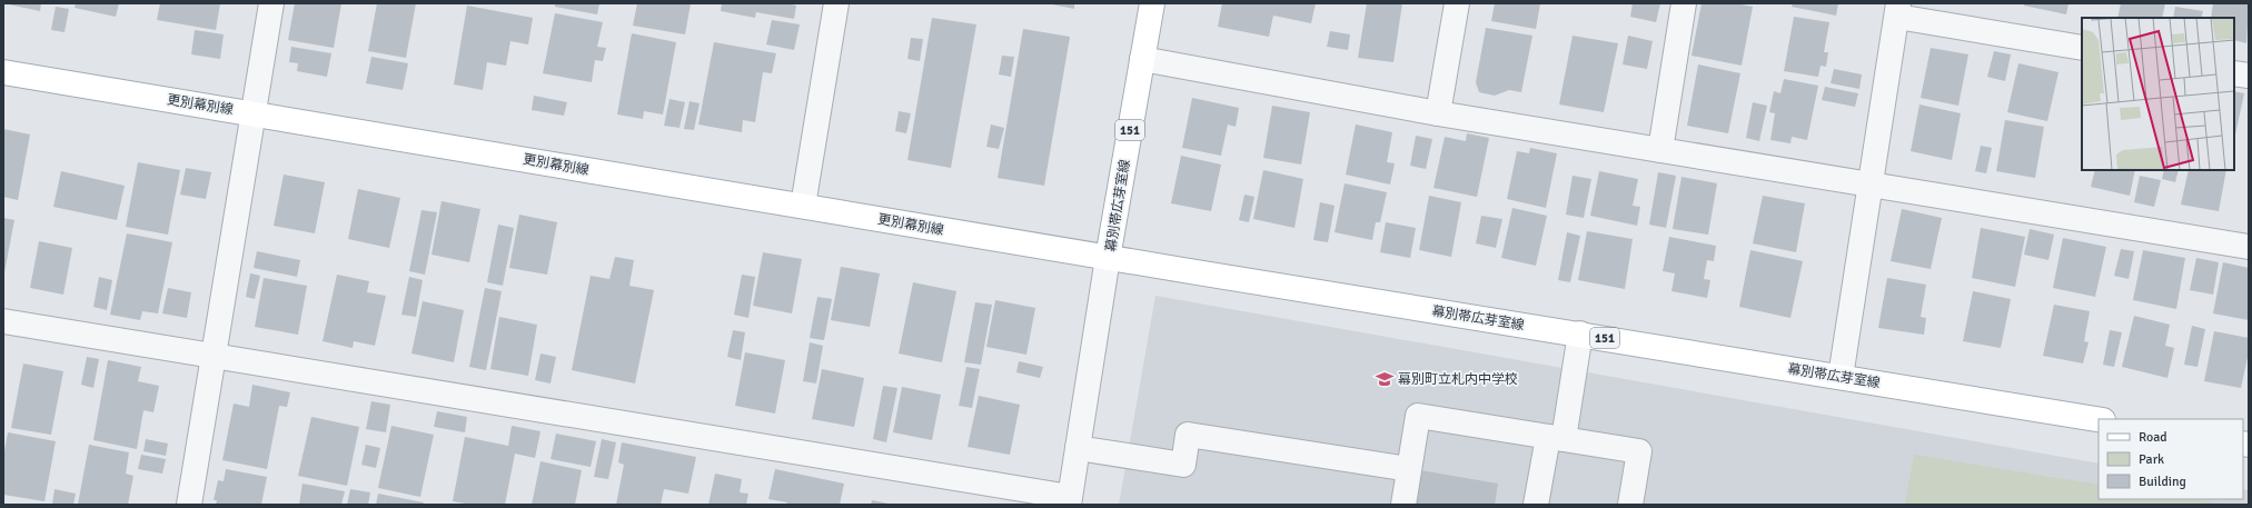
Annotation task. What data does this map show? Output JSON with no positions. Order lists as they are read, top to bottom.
{
  "streets": {
    "main road": ["更別幕別線", "151", "幕別帯広芽室線"]
  },
  "crossings": [
    ["更別幕別線", "幕別帯広芽室線"]
  ],
  "places": {
    "school or university": ["幕別町立札内中学校"]
  },
  "legend": ["Road", "Park", "Building"]
}
